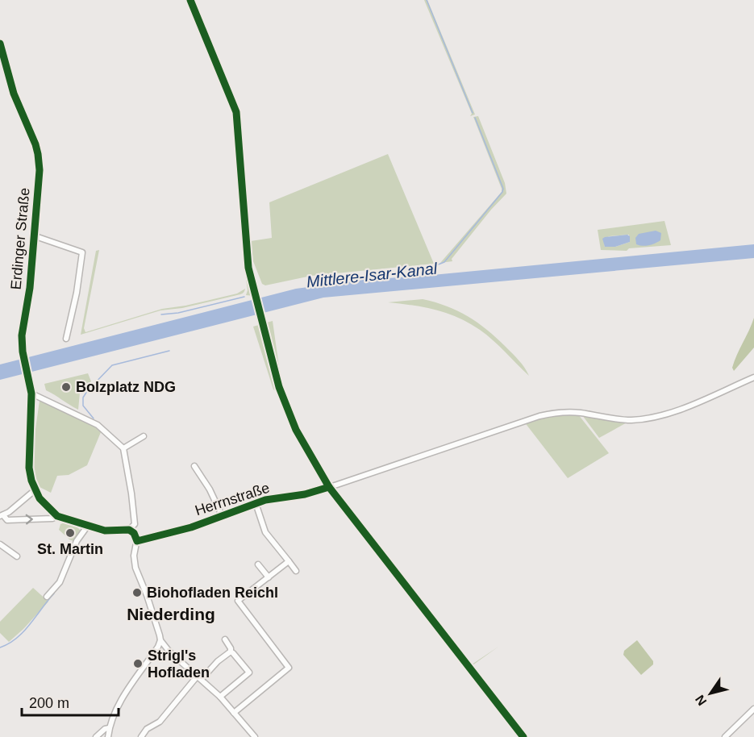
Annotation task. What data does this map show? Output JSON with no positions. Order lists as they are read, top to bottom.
{
  "streets": {
    "street": ["Erdinger Straße", "Herrnstraße"]
  },
  "districts": ["Niederding"],
  "water": ["Mittlere-Isar-Kanal"],
  "places": [
    "Bolzplatz NDG",
    "St. Martin",
    "Biohofladen Reichl",
    "Strigl's Hofladen"
  ],
  "scale_bar": "200 m",
  "north": "bottom left"
}
